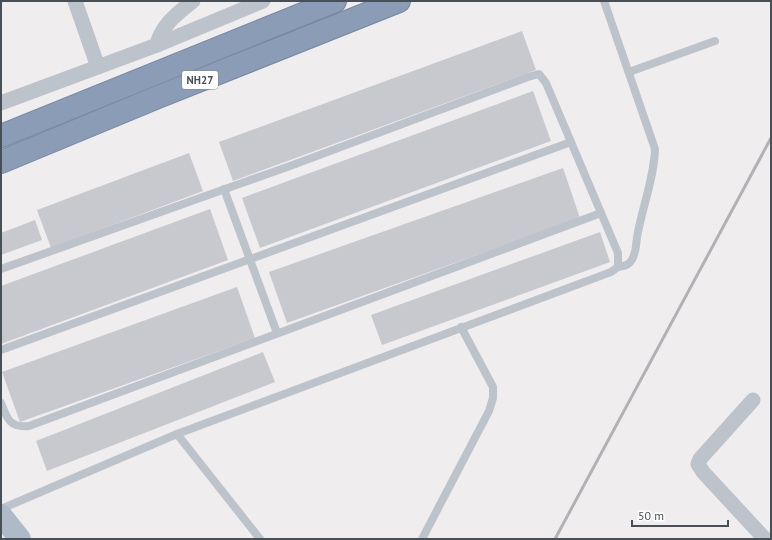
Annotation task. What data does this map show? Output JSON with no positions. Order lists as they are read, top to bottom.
{
  "streets": {
    "highway": ["NH27"]
  },
  "scale_bar": "50 m"
}
